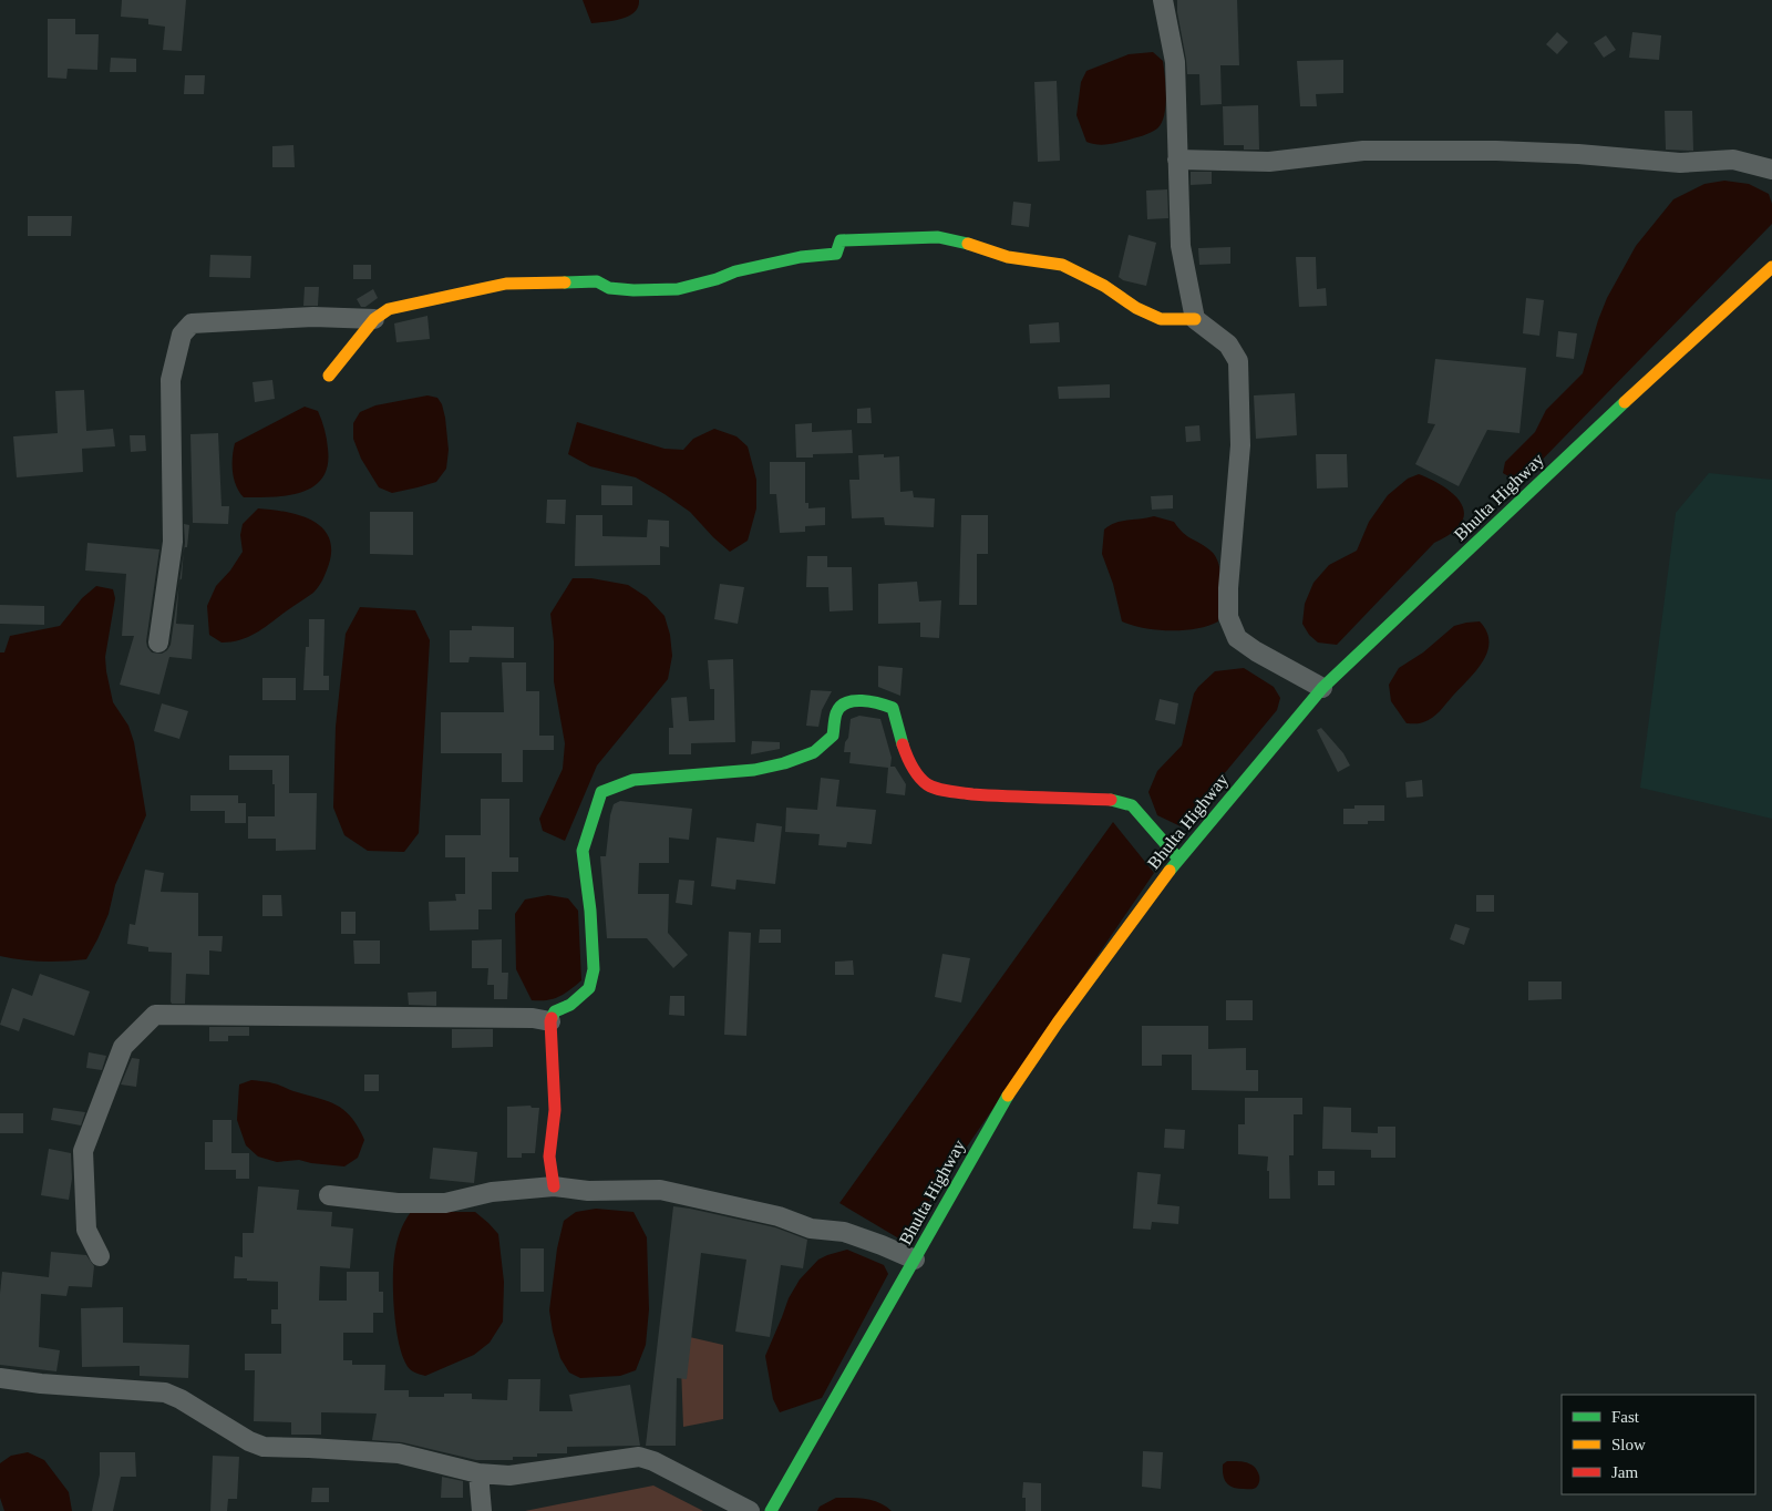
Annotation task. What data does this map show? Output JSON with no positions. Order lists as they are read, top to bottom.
{
  "streets": {
    "main road": ["Bhulta Highway"]
  },
  "legend": ["Fast", "Slow", "Jam"]
}
